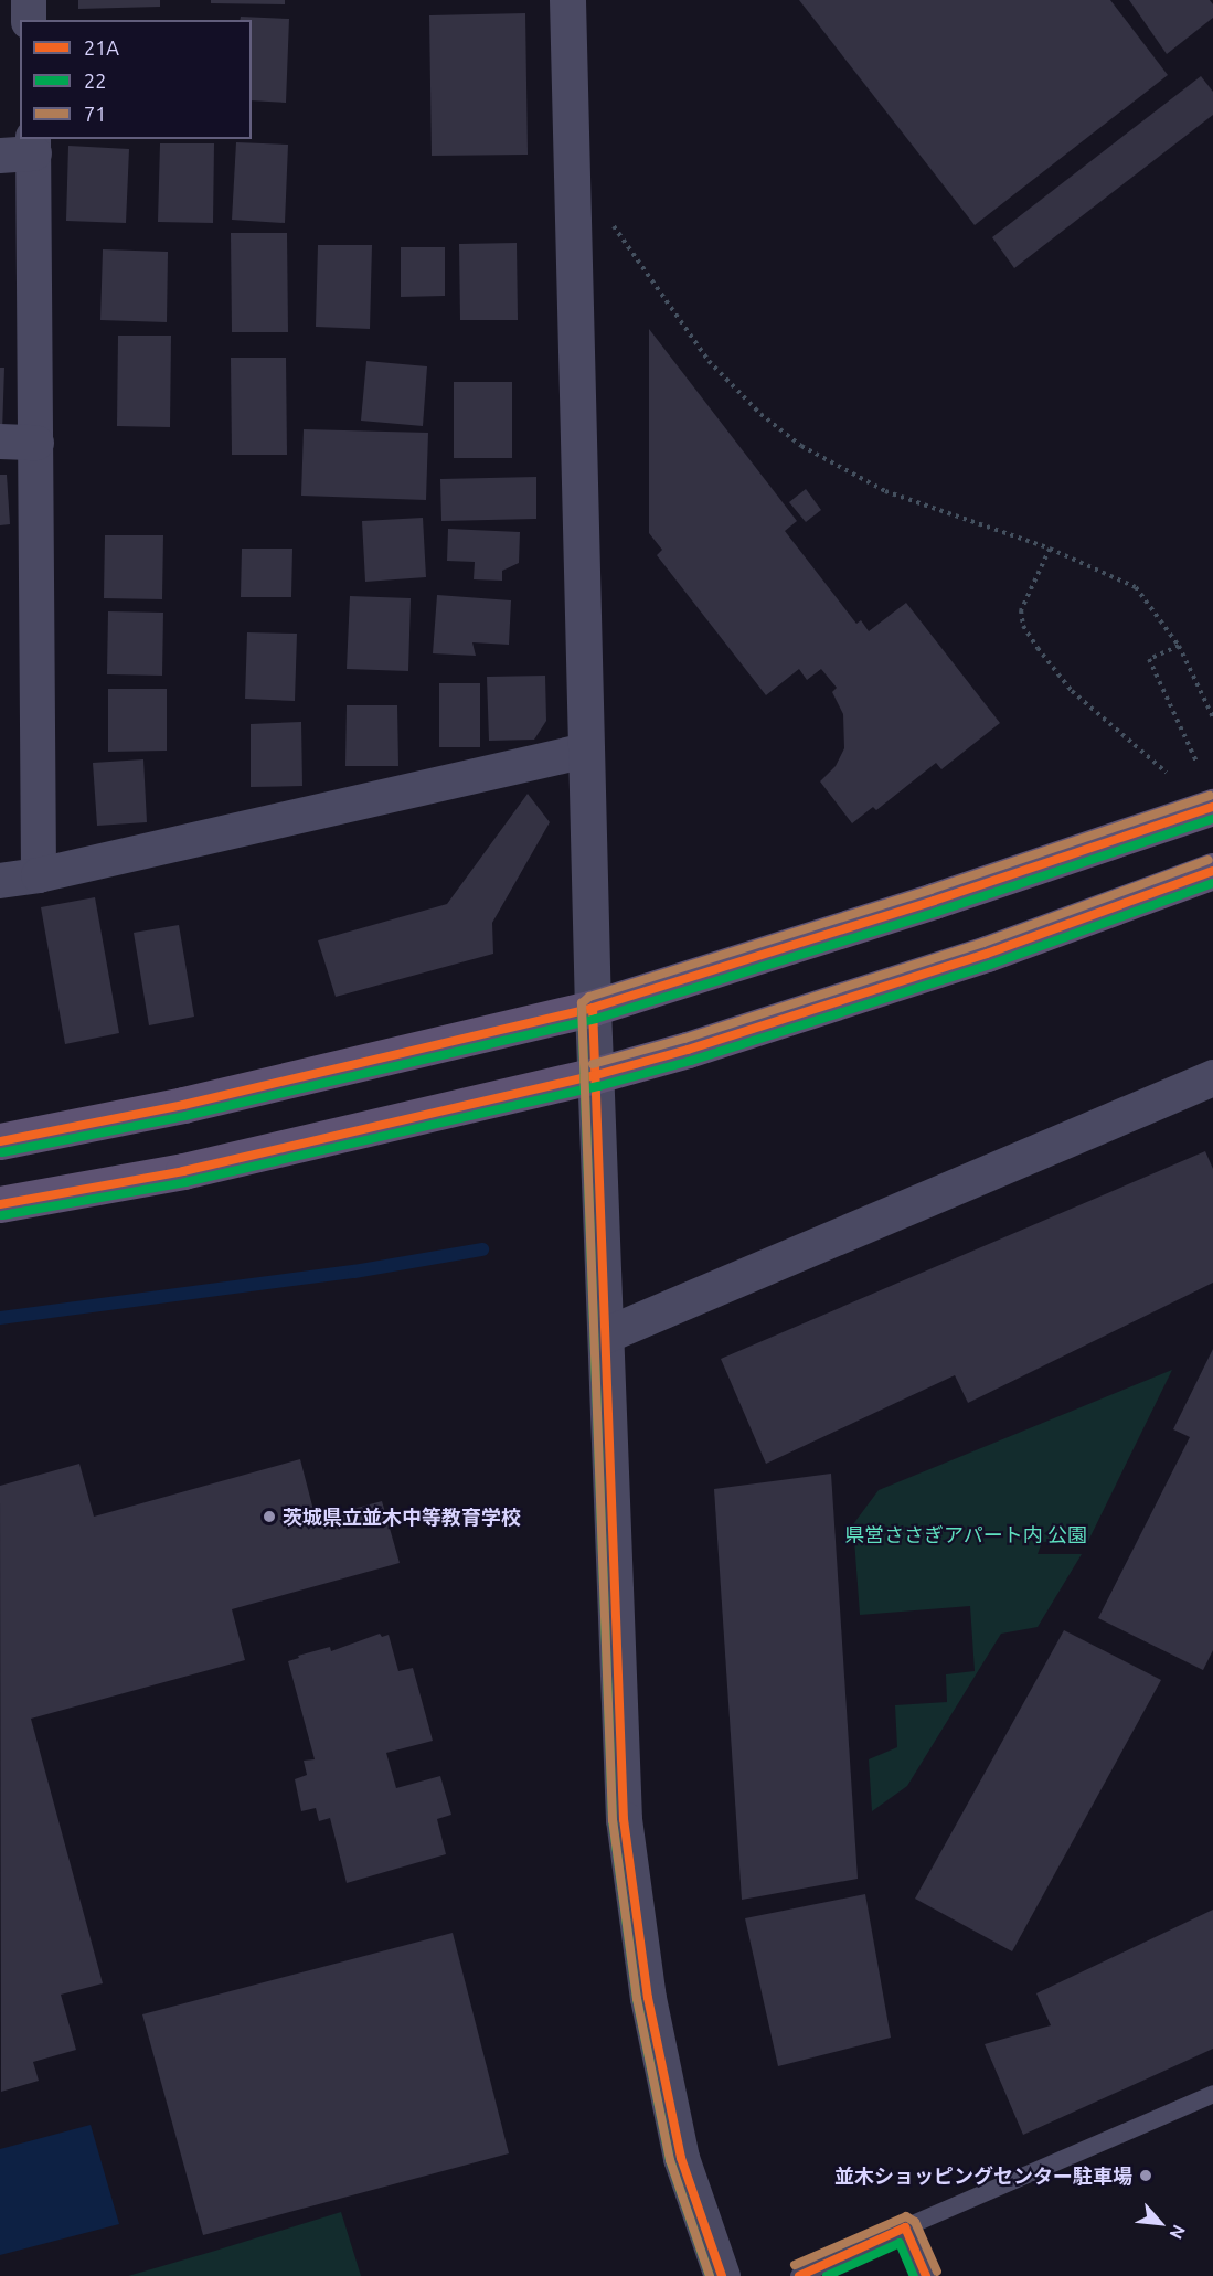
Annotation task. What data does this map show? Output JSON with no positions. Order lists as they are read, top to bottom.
{
  "parks": ["県営ささぎアパート内 公園"],
  "places": ["茨城県立並木中等教育学校", "並木ショッピングセンター駐車場"],
  "lines": ["transit line 71", "transit line 21A", "transit line 22"],
  "legend": ["21A", "22", "71"],
  "north": "bottom right"
}
